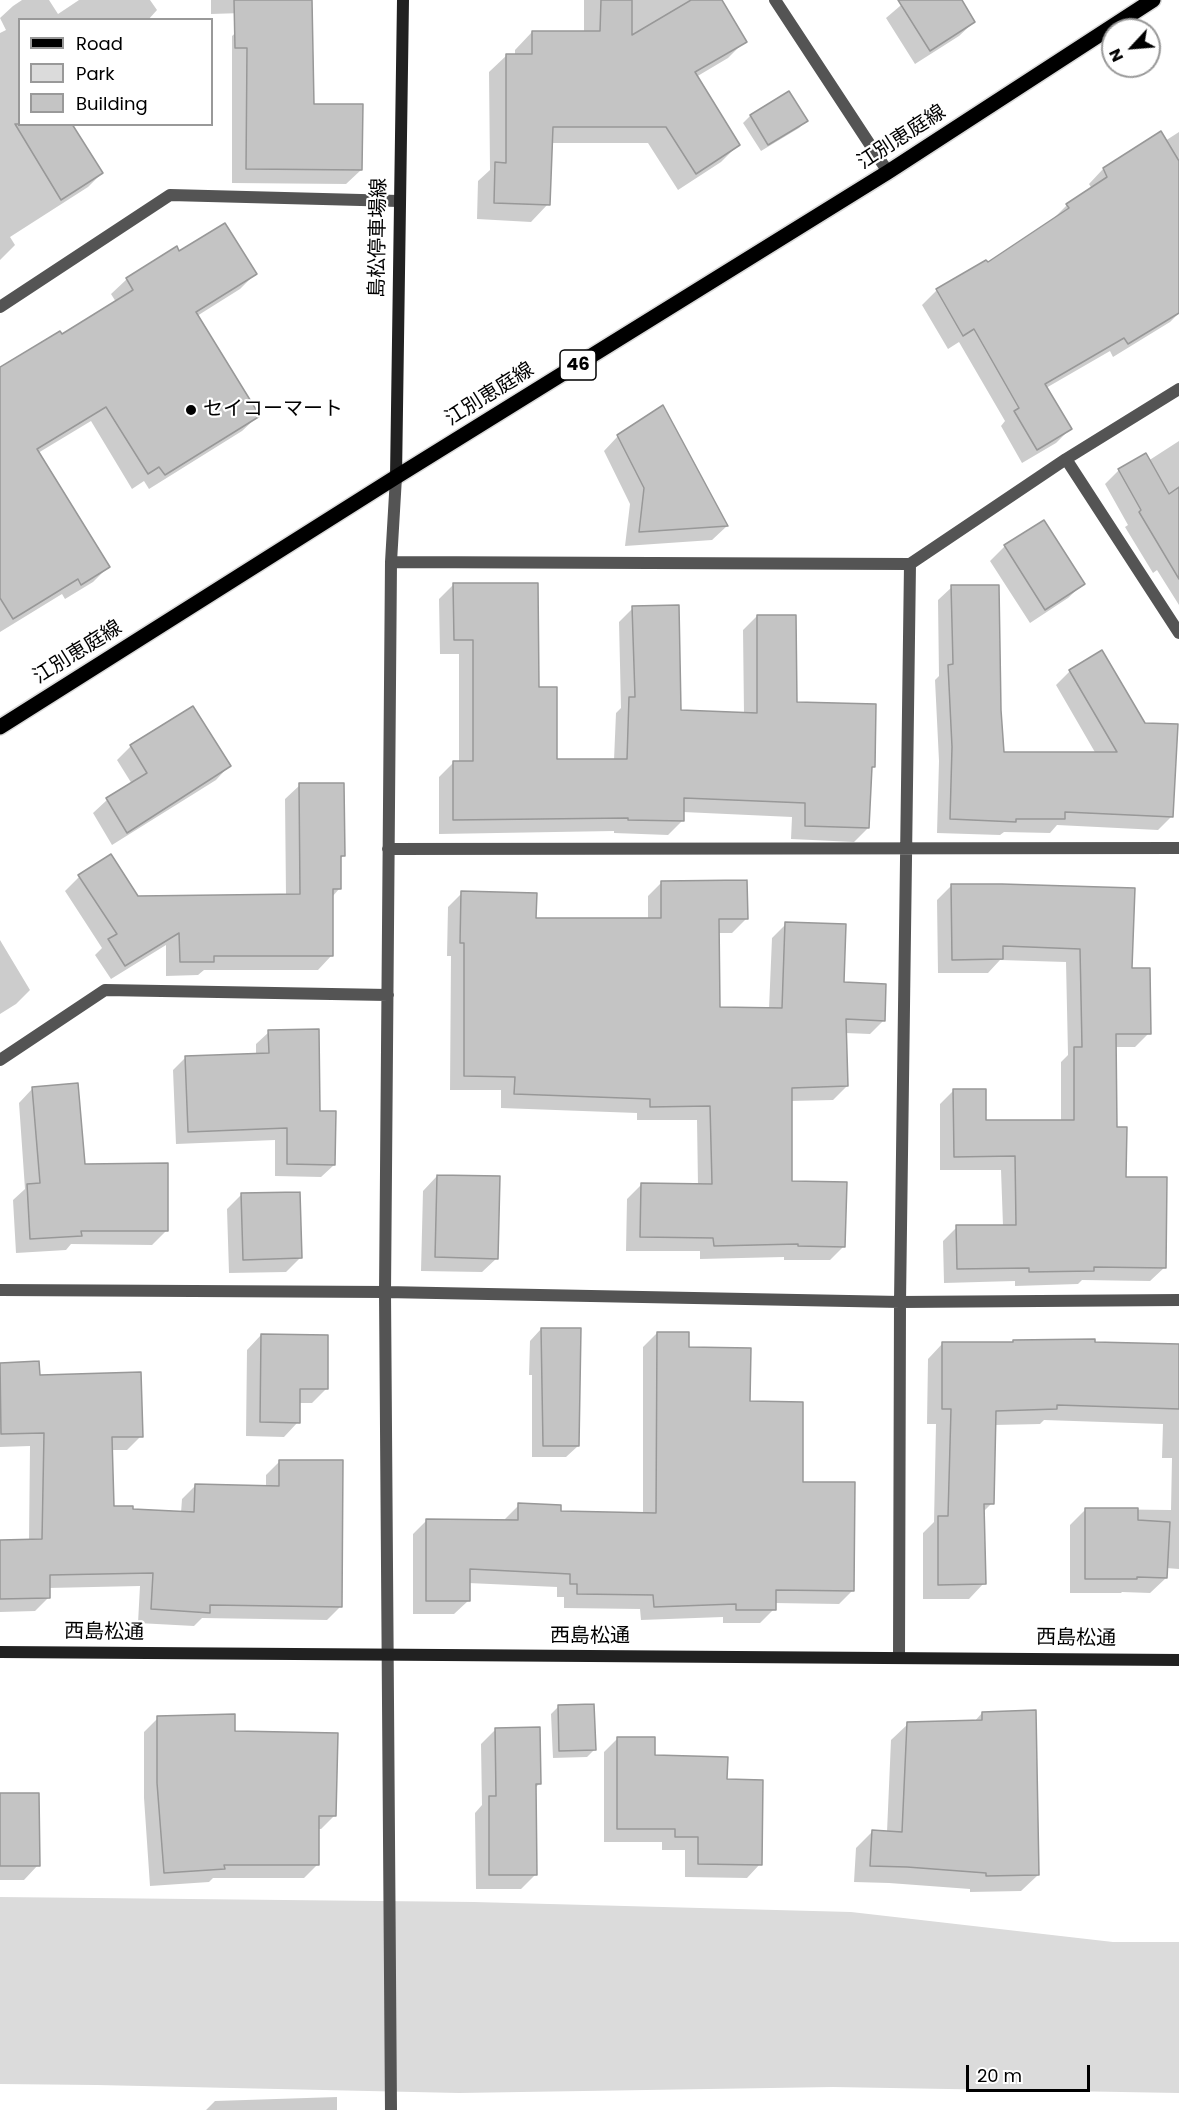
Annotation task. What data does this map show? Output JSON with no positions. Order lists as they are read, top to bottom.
{
  "streets": {
    "main road": ["江別恵庭線", "46"],
    "street": ["島松停車場線", "西島松通"]
  },
  "crossings": [
    ["江別恵庭線", "島松停車場線"]
  ],
  "places": ["セイコーマート"],
  "legend": ["Road", "Park", "Building"],
  "scale_bar": "20 m",
  "north": "bottom left"
}
